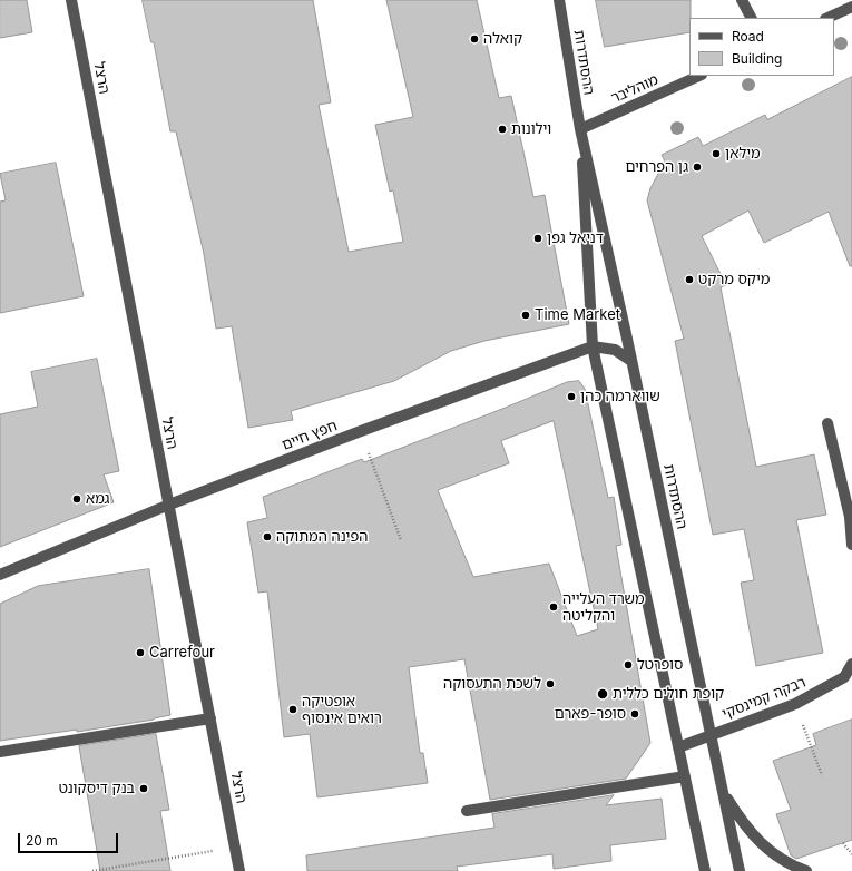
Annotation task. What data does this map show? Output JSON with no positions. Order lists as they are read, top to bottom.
{
  "streets": {
    "street": [
      "ההסתדרות",
      "הרצל",
      "מוהליבר",
      "חפץ חיים",
      "רבקה קמינסקי"
    ]
  },
  "crossings": [
    ["ההסתדרות", "מוהליבר"],
    ["ההסתדרות", "חפץ חיים"],
    ["ההסתדרות", "רבקה קמינסקי"],
    ["הרצל", "חפץ חיים"]
  ],
  "places": [
    "קואלה",
    "וילונות",
    "מילאן",
    "גן הפרחים",
    "דניאל גפן",
    "מיקס מרקט",
    "Time Market",
    "שווארמה כהן",
    "גמא",
    "הפינה המתוקה",
    "משרד העלייה והקליטה",
    "Carrefour",
    "סופרטל",
    "לשכת התעסוקה",
    "קופת חולים כללית",
    "אופטיקה רואים אינסוף",
    "סופר-פארם",
    "בנק דיסקונט"
  ],
  "legend": ["Road", "Building"],
  "scale_bar": "20 m"
}
